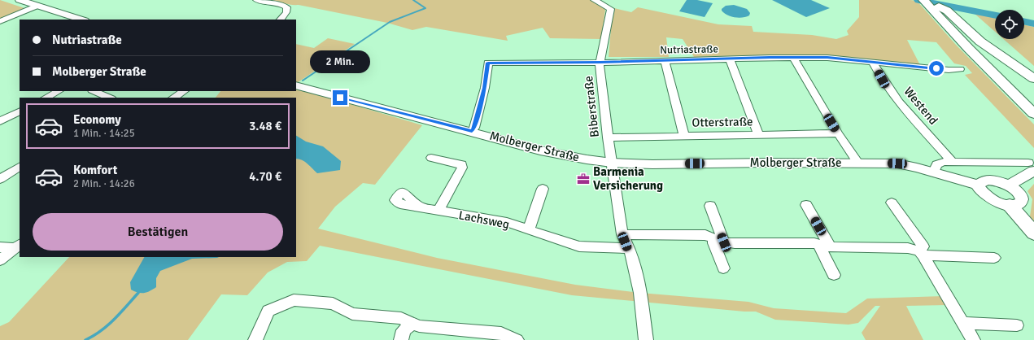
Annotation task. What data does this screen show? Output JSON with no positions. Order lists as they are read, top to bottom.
{
  "streets": {
    "main road": ["Molberger Straße"],
    "street": [
      "Nutriastraße",
      "Westend",
      "Biberstraße",
      "Otterstraße",
      "Lachsweg"
    ]
  },
  "crossings": [
    ["Nutriastraße", "Westend"],
    ["Nutriastraße", "Biberstraße"],
    ["Nutriastraße", "Molberger Straße"],
    ["Biberstraße", "Otterstraße"],
    ["Biberstraße", "Molberger Straße"],
    ["Biberstraße", "Lachsweg"]
  ],
  "places": {
    "office": ["Barmenia Versicherung"]
  },
  "page": {
    "banner": ["Nutriastraße", "Molberger Straße"],
    "bubble": "2 Min.",
    "list": [
      {
        "name": "Economy",
        "note": "1 Min. · 14:25",
        "value": "3.48 €"
      },
      {
        "name": "Komfort",
        "note": "2 Min. · 14:26",
        "value": "4.70 €"
      }
    ],
    "buttons": "Bestätigen"
  }
}
